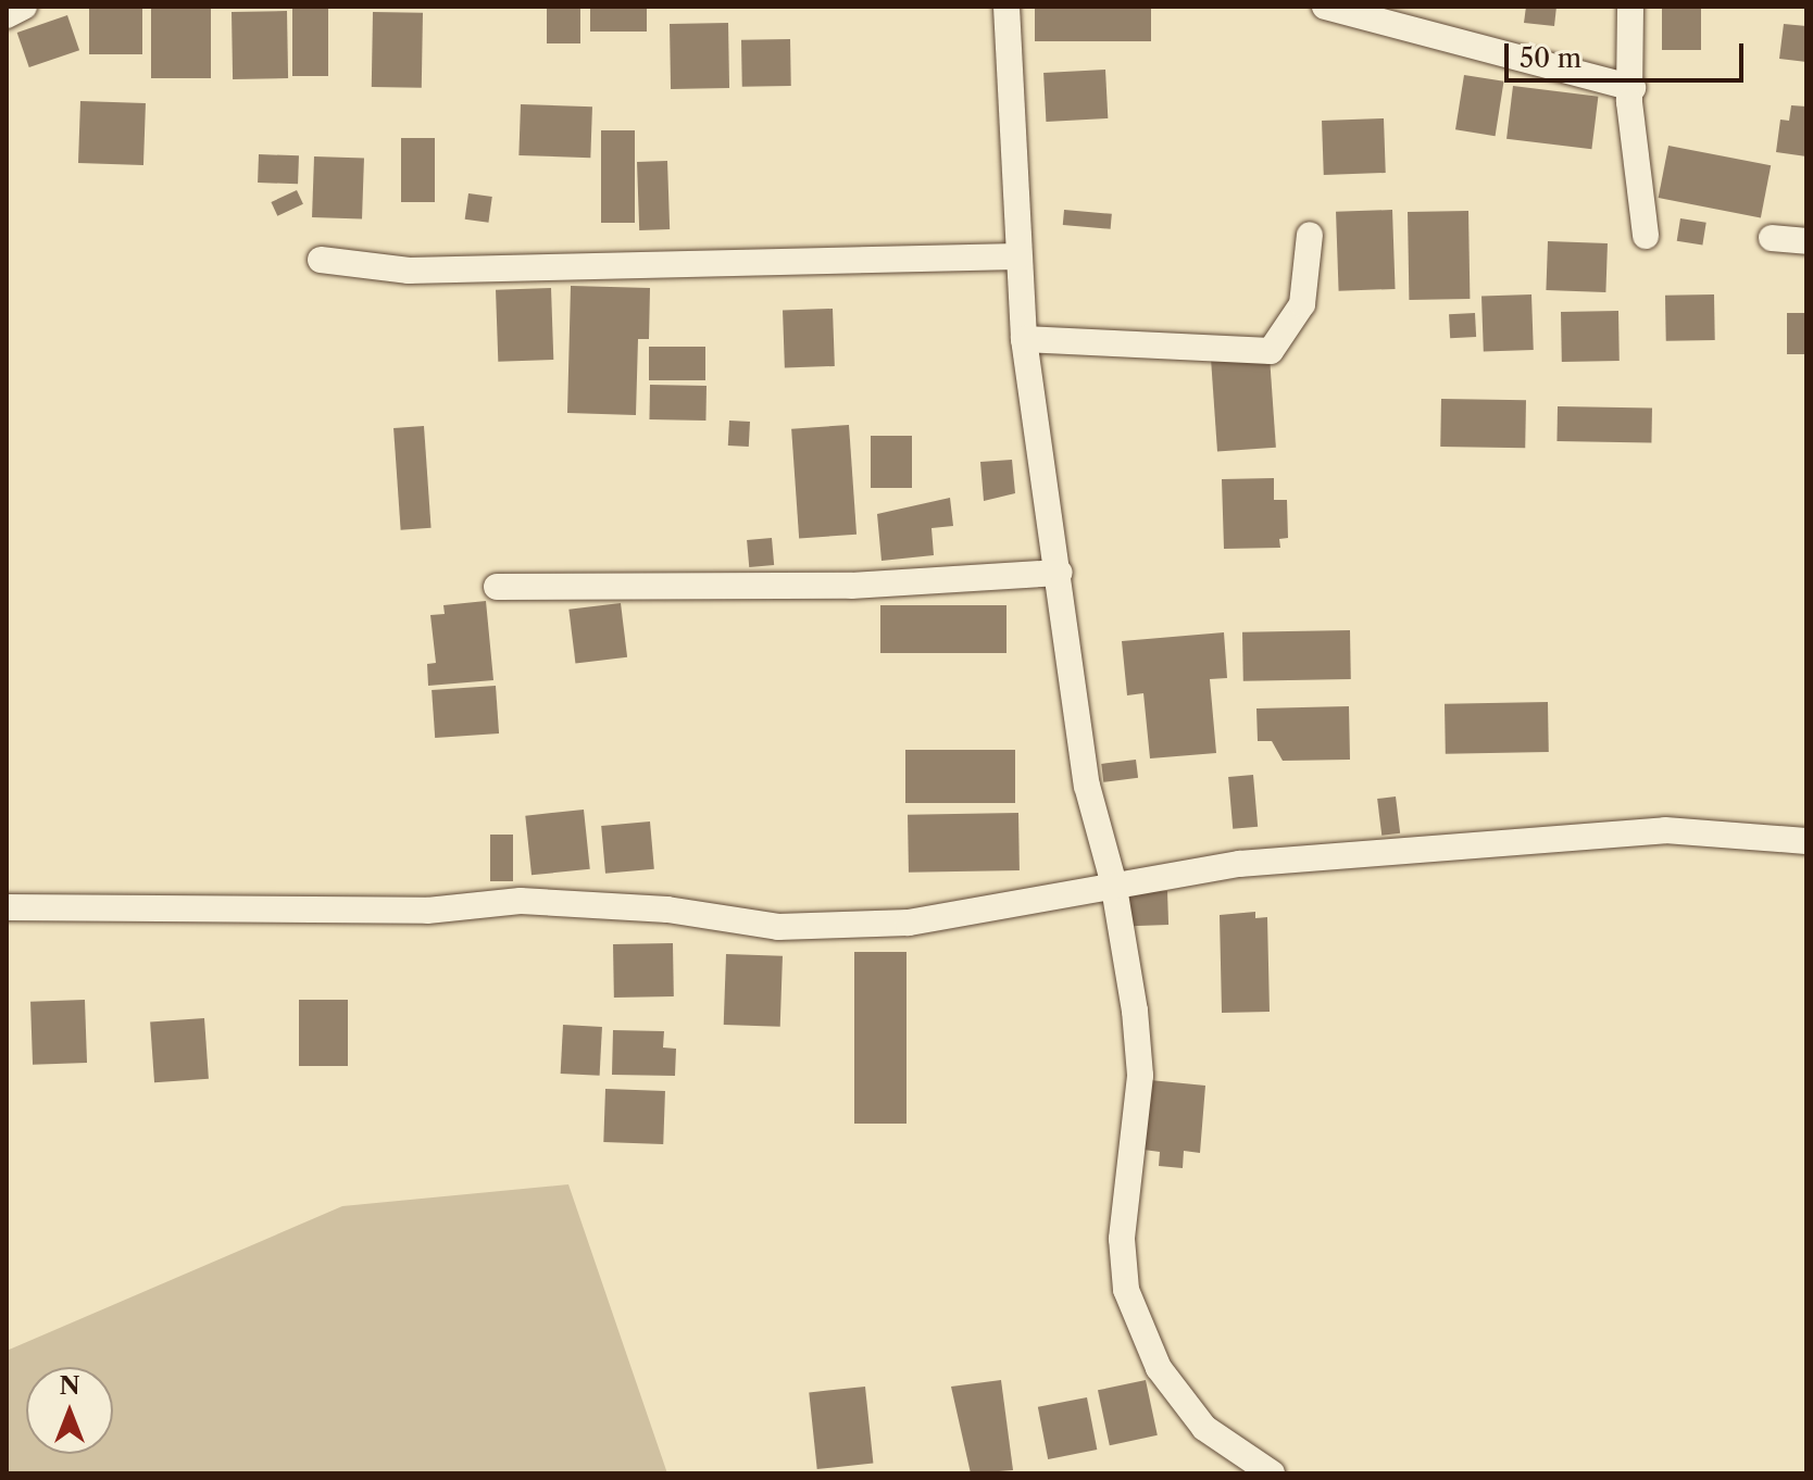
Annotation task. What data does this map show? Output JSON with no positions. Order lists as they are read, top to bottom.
{
  "scale_bar": "50 m",
  "north": "top"
}
